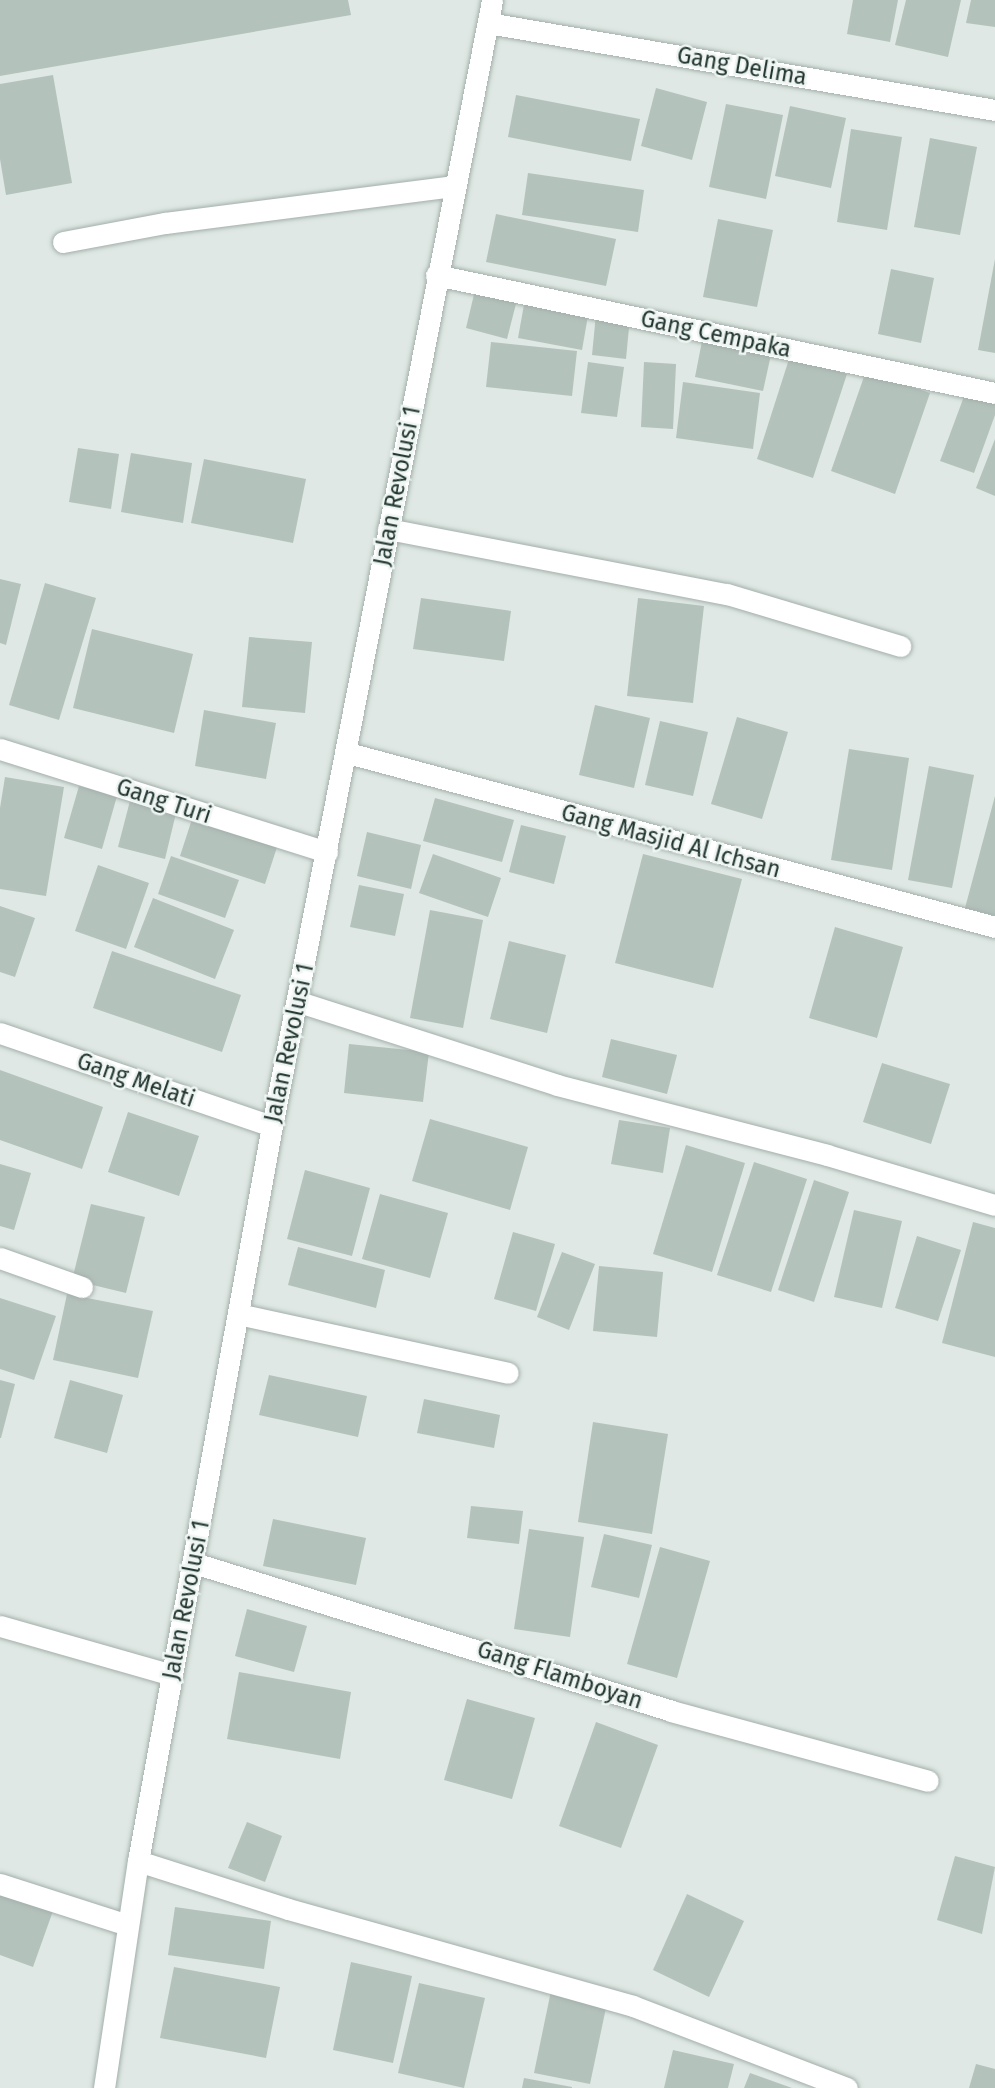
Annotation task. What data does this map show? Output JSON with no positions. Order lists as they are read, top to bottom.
{
  "streets": {
    "street": [
      "Gang Delima",
      "Gang Cempaka",
      "Jalan Revolusi 1",
      "Gang Turi",
      "Gang Masjid Al Ichsan",
      "Gang Melati",
      "Gang Flamboyan"
    ]
  },
  "crossings": [
    ["Gang Delima", "Jalan Revolusi 1"],
    ["Gang Cempaka", "Jalan Revolusi 1"],
    ["Jalan Revolusi 1", "Gang Turi"],
    ["Jalan Revolusi 1", "Gang Masjid Al Ichsan"],
    ["Jalan Revolusi 1", "Gang Melati"],
    ["Jalan Revolusi 1", "Gang Flamboyan"]
  ]
}
